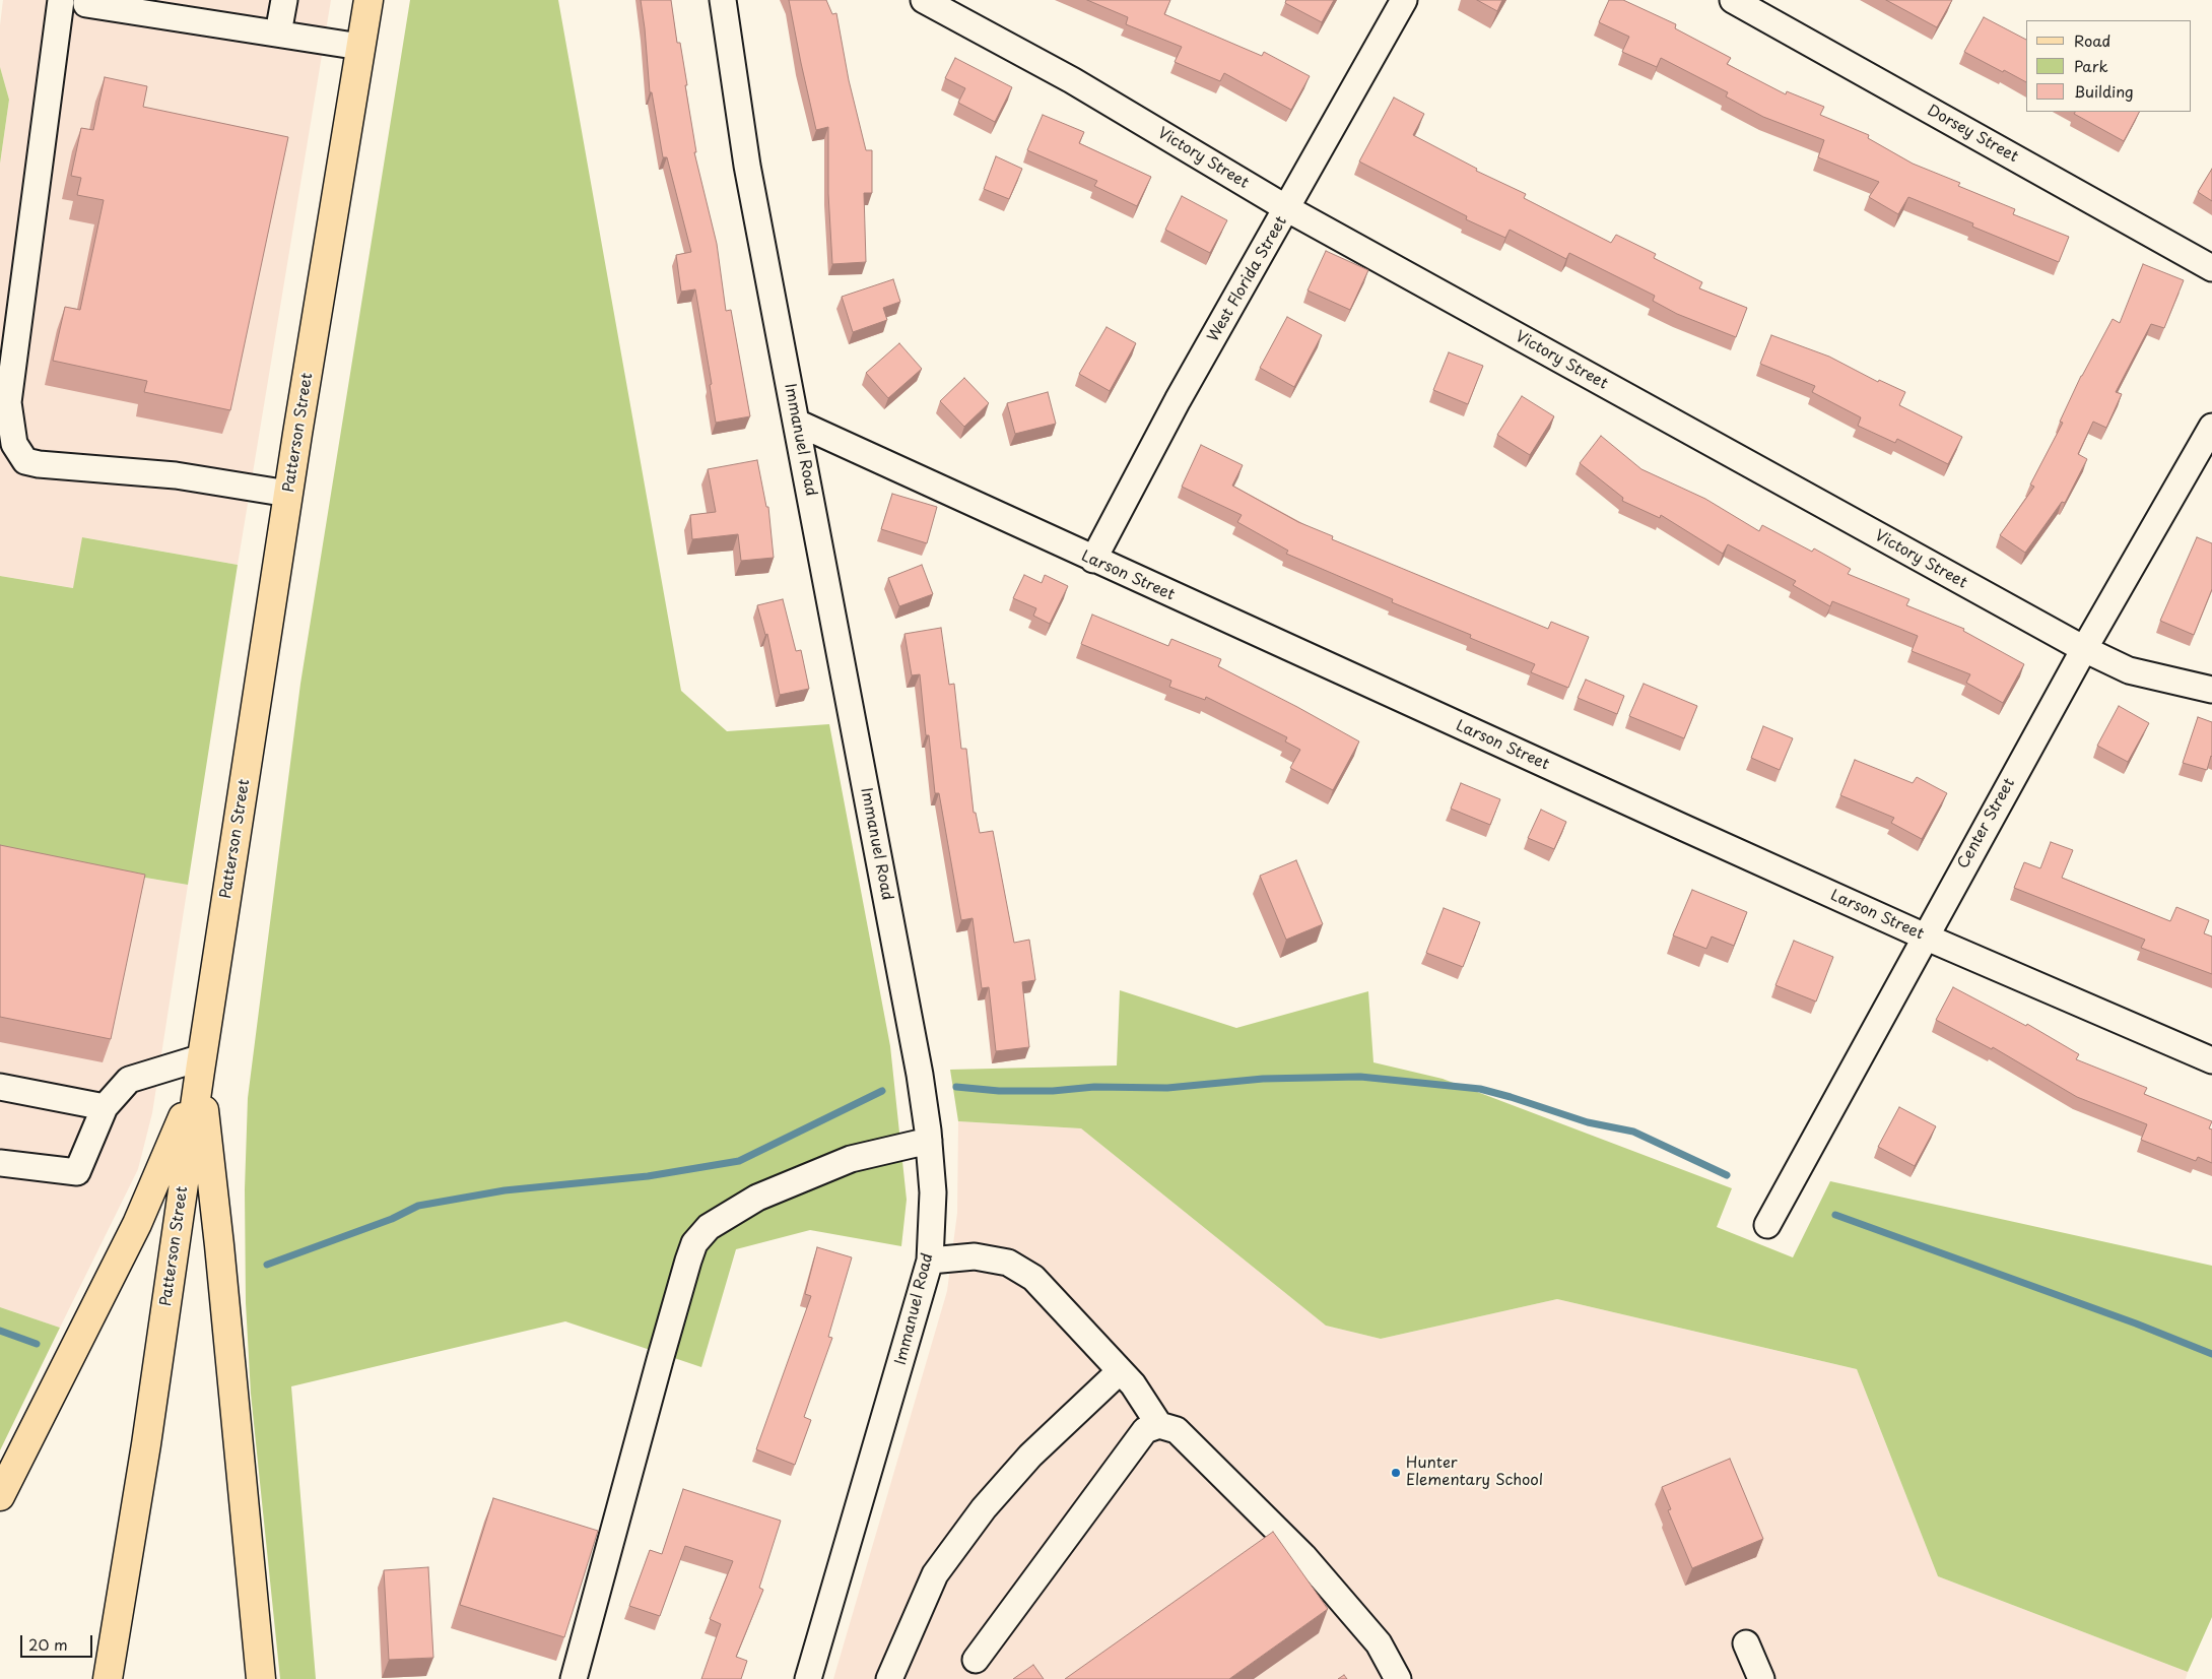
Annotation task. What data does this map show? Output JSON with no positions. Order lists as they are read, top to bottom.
{
  "streets": {
    "main road": ["Patterson Street"],
    "street": [
      "Dorsey Street",
      "Victory Street",
      "West Florida Street",
      "Immanuel Road",
      "Larson Street",
      "Center Street"
    ]
  },
  "crossings": [
    ["Victory Street", "West Florida Street"],
    ["Victory Street", "Center Street"],
    ["West Florida Street", "Larson Street"],
    ["Immanuel Road", "Larson Street"],
    ["Larson Street", "Center Street"]
  ],
  "places": ["Hunter Elementary School"],
  "legend": ["Road", "Park", "Building"],
  "scale_bar": "20 m"
}
